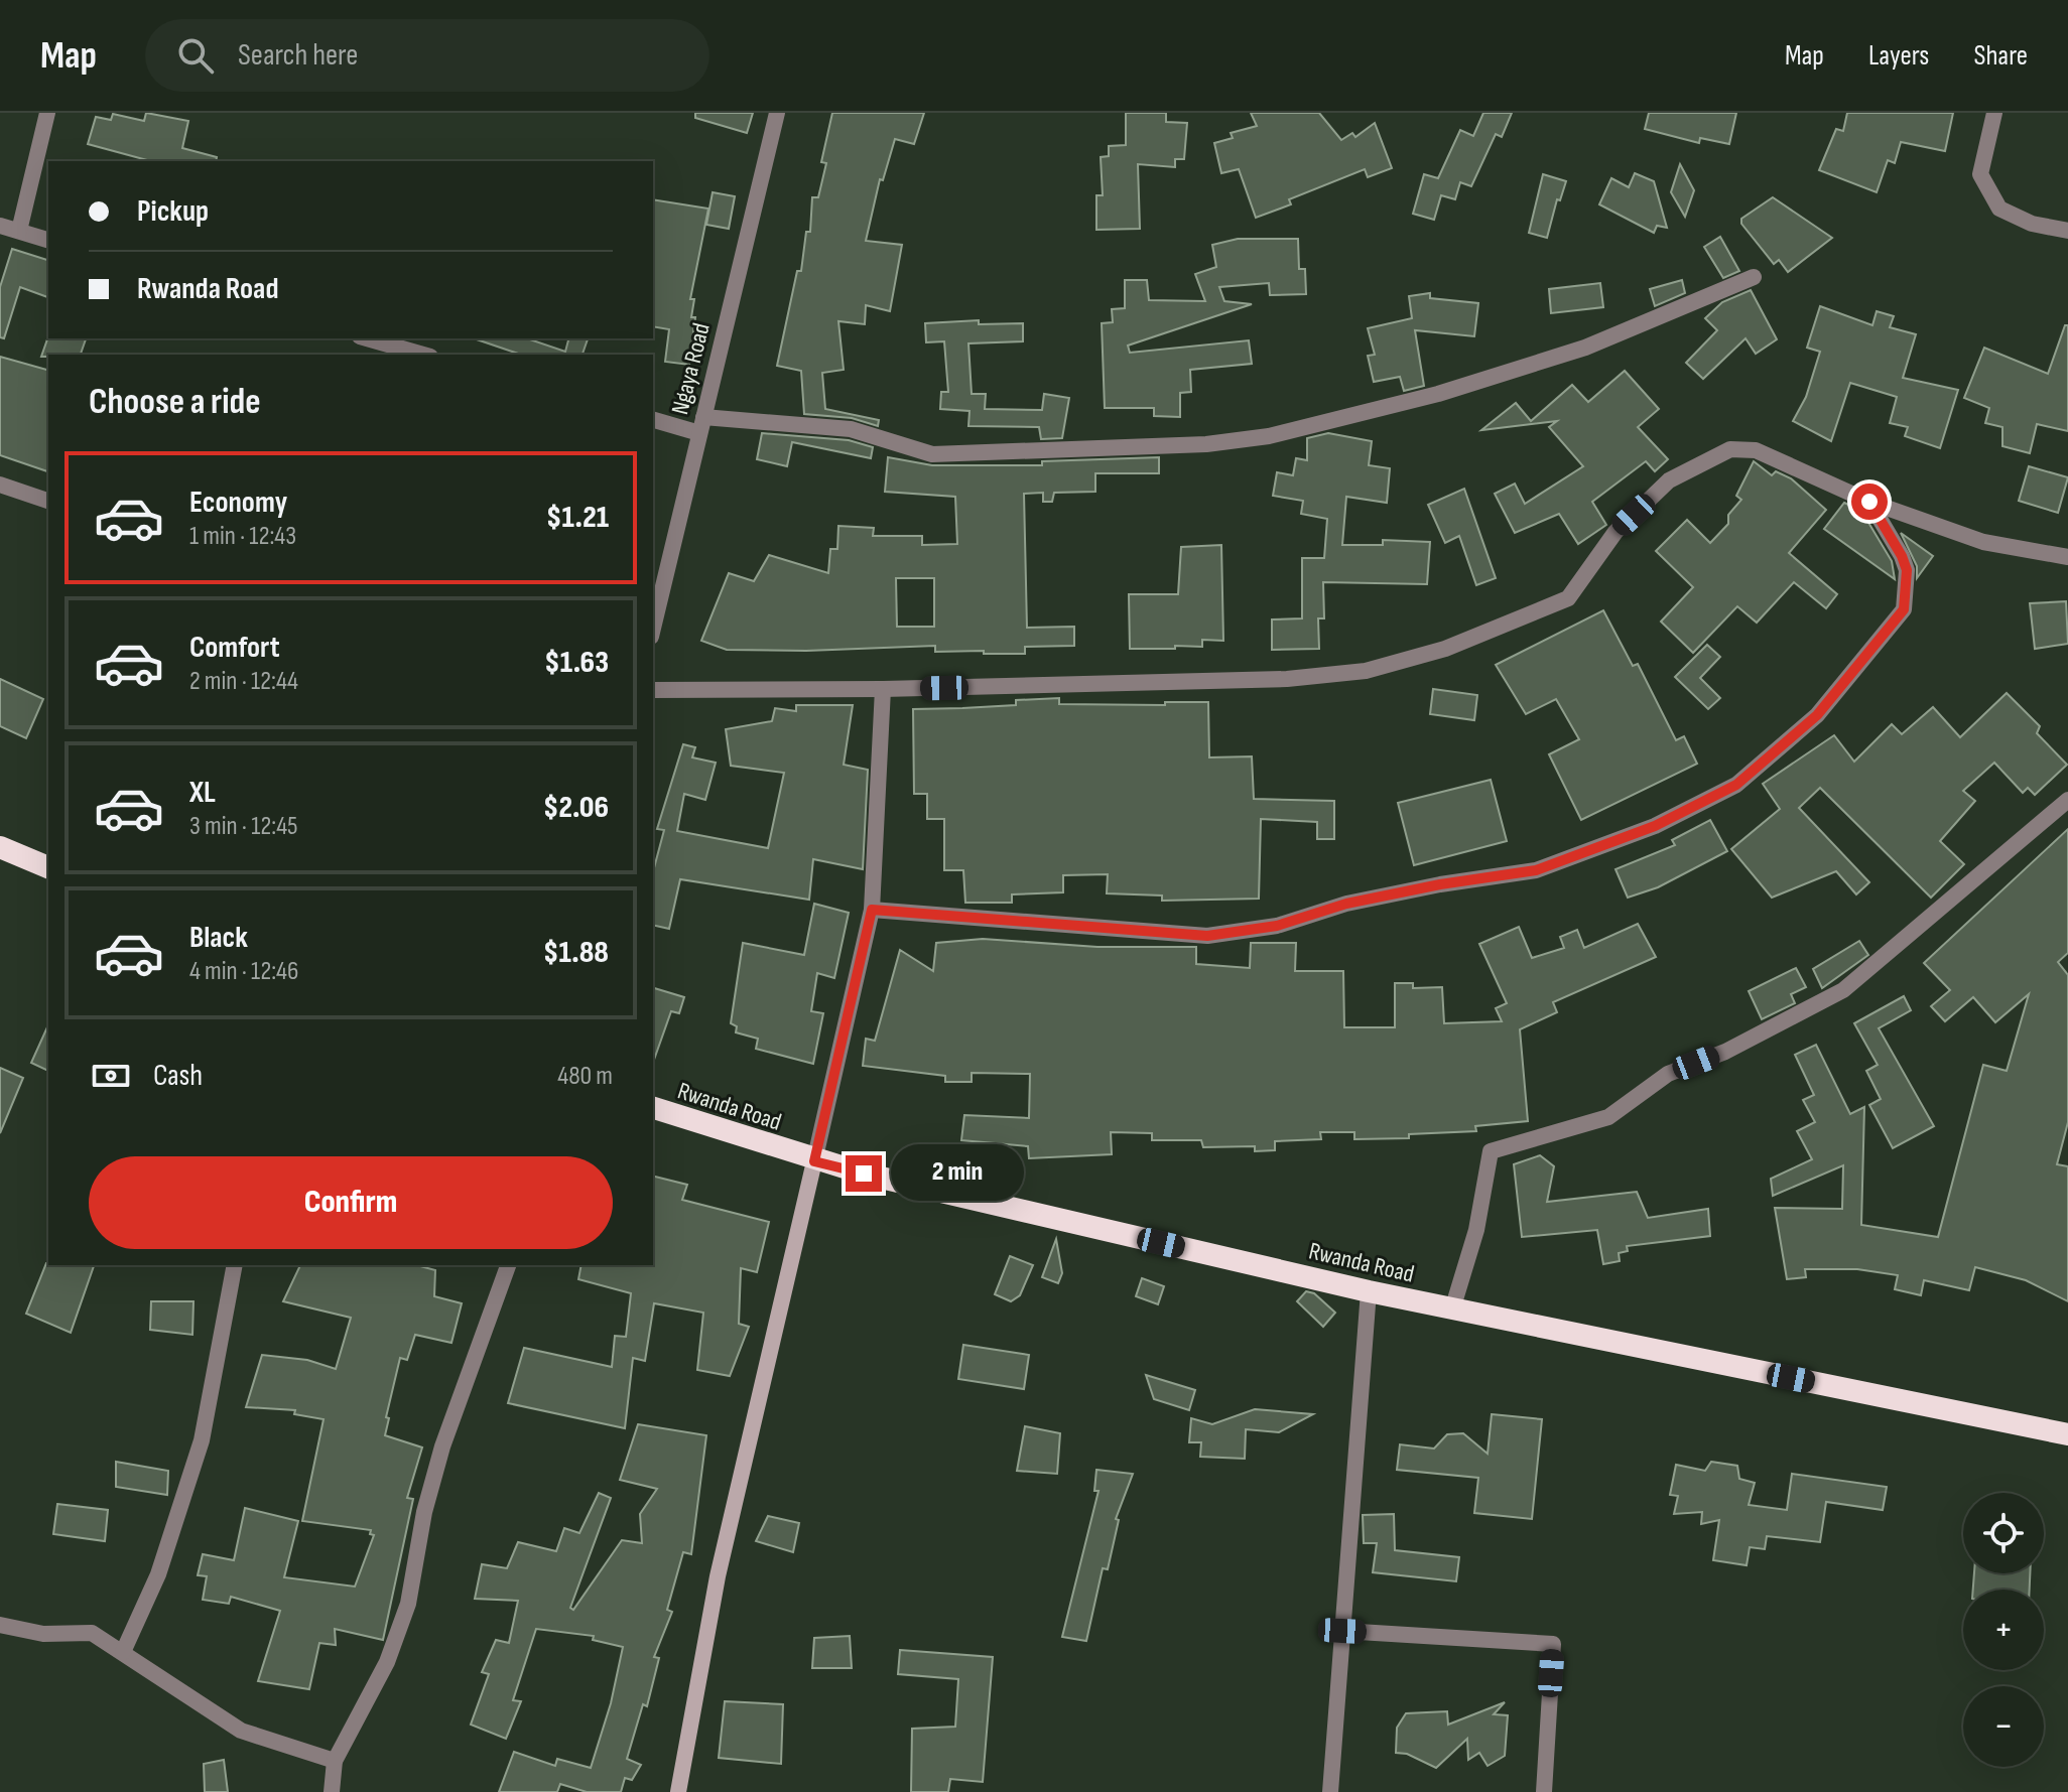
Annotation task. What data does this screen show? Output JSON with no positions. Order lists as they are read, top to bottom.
{
  "streets": {
    "highway": ["Rwanda Road"],
    "street": ["Ngaya Road"]
  },
  "page": {
    "header": "Map",
    "search": "Search here",
    "nav": ["Map", "Layers", "Share"],
    "banner": ["Pickup", "Rwanda Road"],
    "heading": "Choose a ride",
    "list": [
      {
        "name": "Economy",
        "note": "1 min · 12:43",
        "value": "$1.21"
      },
      {
        "name": "Comfort",
        "note": "2 min · 12:44",
        "value": "$1.63"
      },
      {
        "name": "XL",
        "note": "3 min · 12:45",
        "value": "$2.06"
      },
      {
        "name": "Black",
        "note": "4 min · 12:46",
        "value": "$1.88"
      }
    ],
    "pay": ["Cash", "480 m"],
    "buttons": "Confirm",
    "bubble": "2 min",
    "map_buttons": ["+", "−"]
  }
}
